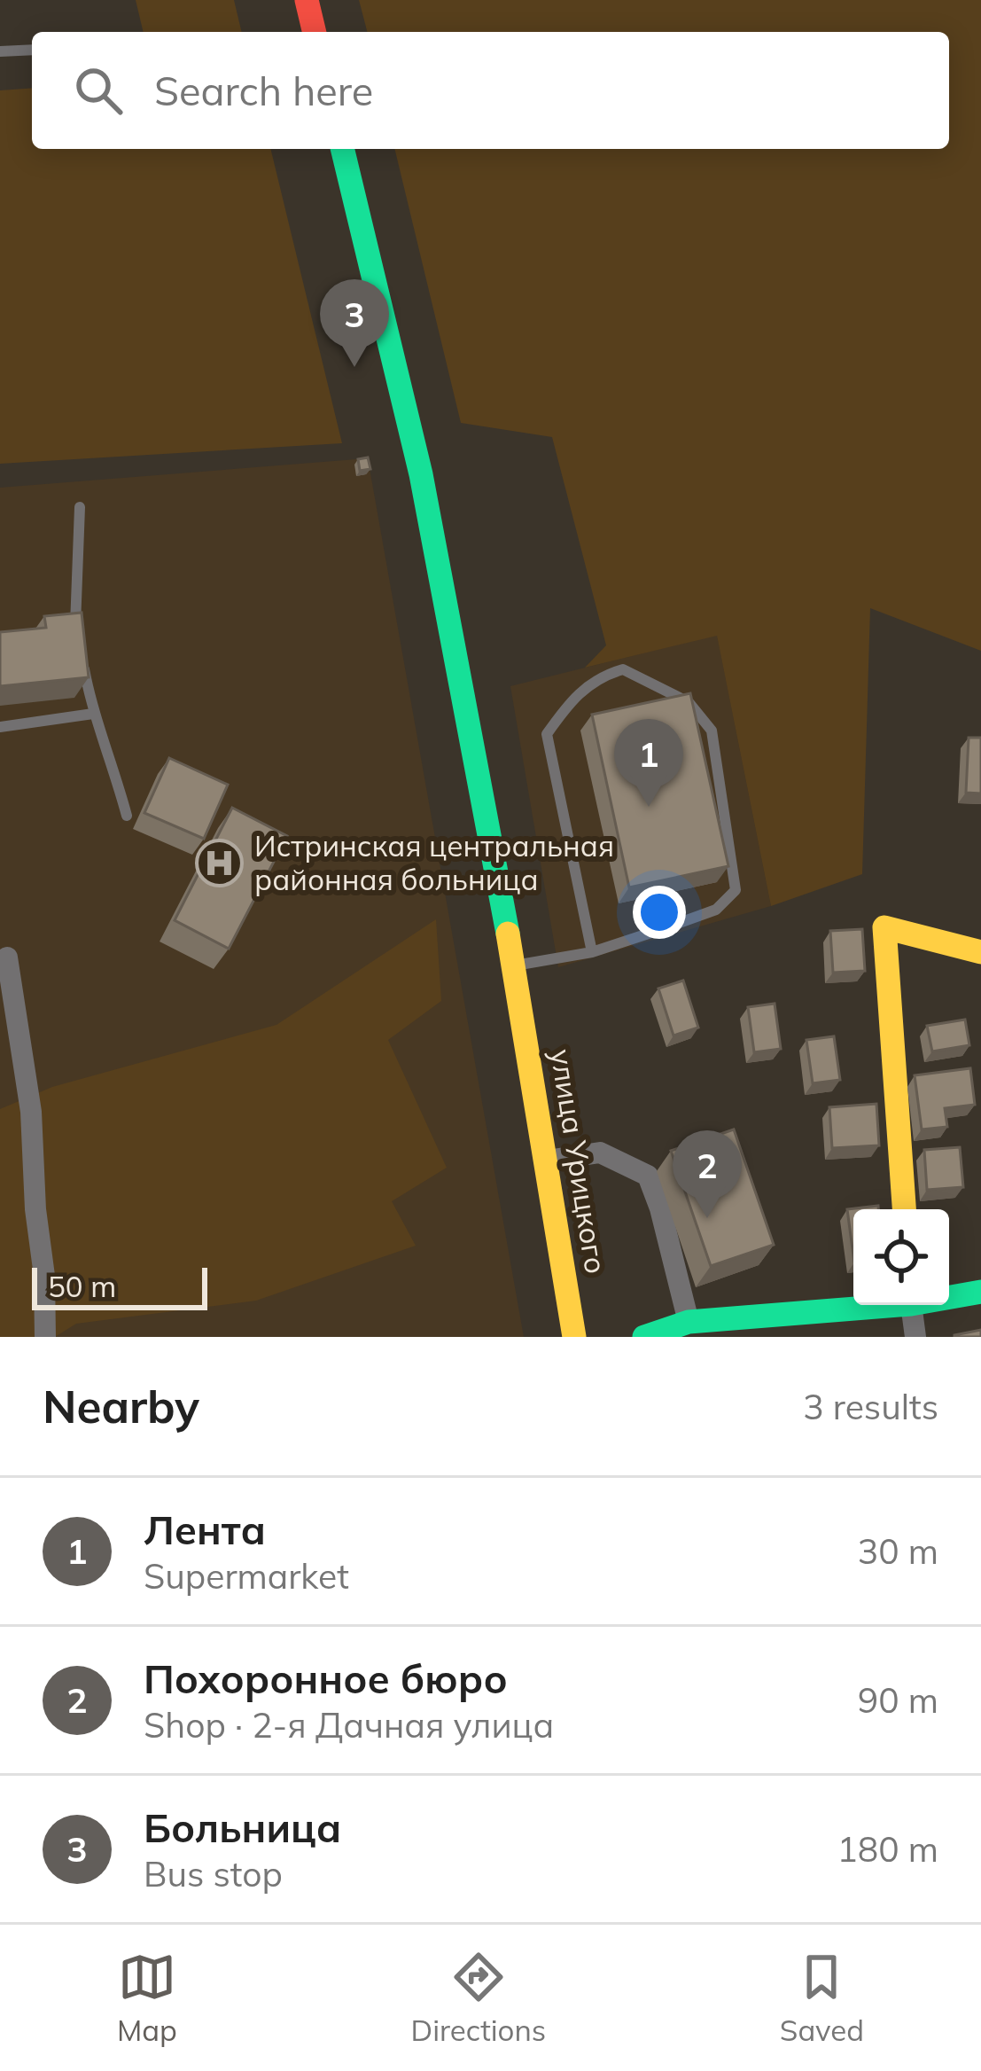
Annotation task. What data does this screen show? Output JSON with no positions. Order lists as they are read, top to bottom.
{
  "streets": {
    "street": ["улица Урицкого"]
  },
  "places": {
    "hospital": ["Истринская центральная районная больница"]
  },
  "scale_bar": "50 m",
  "page": {
    "search": "Search here",
    "pins": ["3", "1", "2"],
    "scale": "50 m",
    "heading": ["Nearby", "3 results"],
    "list": [
      {
        "mark": "1",
        "name": "Лента",
        "note": "Supermarket",
        "value": "30 m"
      },
      {
        "mark": "2",
        "name": "Похоронное бюро",
        "note": "Shop · 2-я Дачная улица",
        "value": "90 m"
      },
      {
        "mark": "3",
        "name": "Больница",
        "note": "Bus stop",
        "value": "180 m"
      }
    ],
    "nav": ["Map", "Directions", "Saved"]
  }
}
